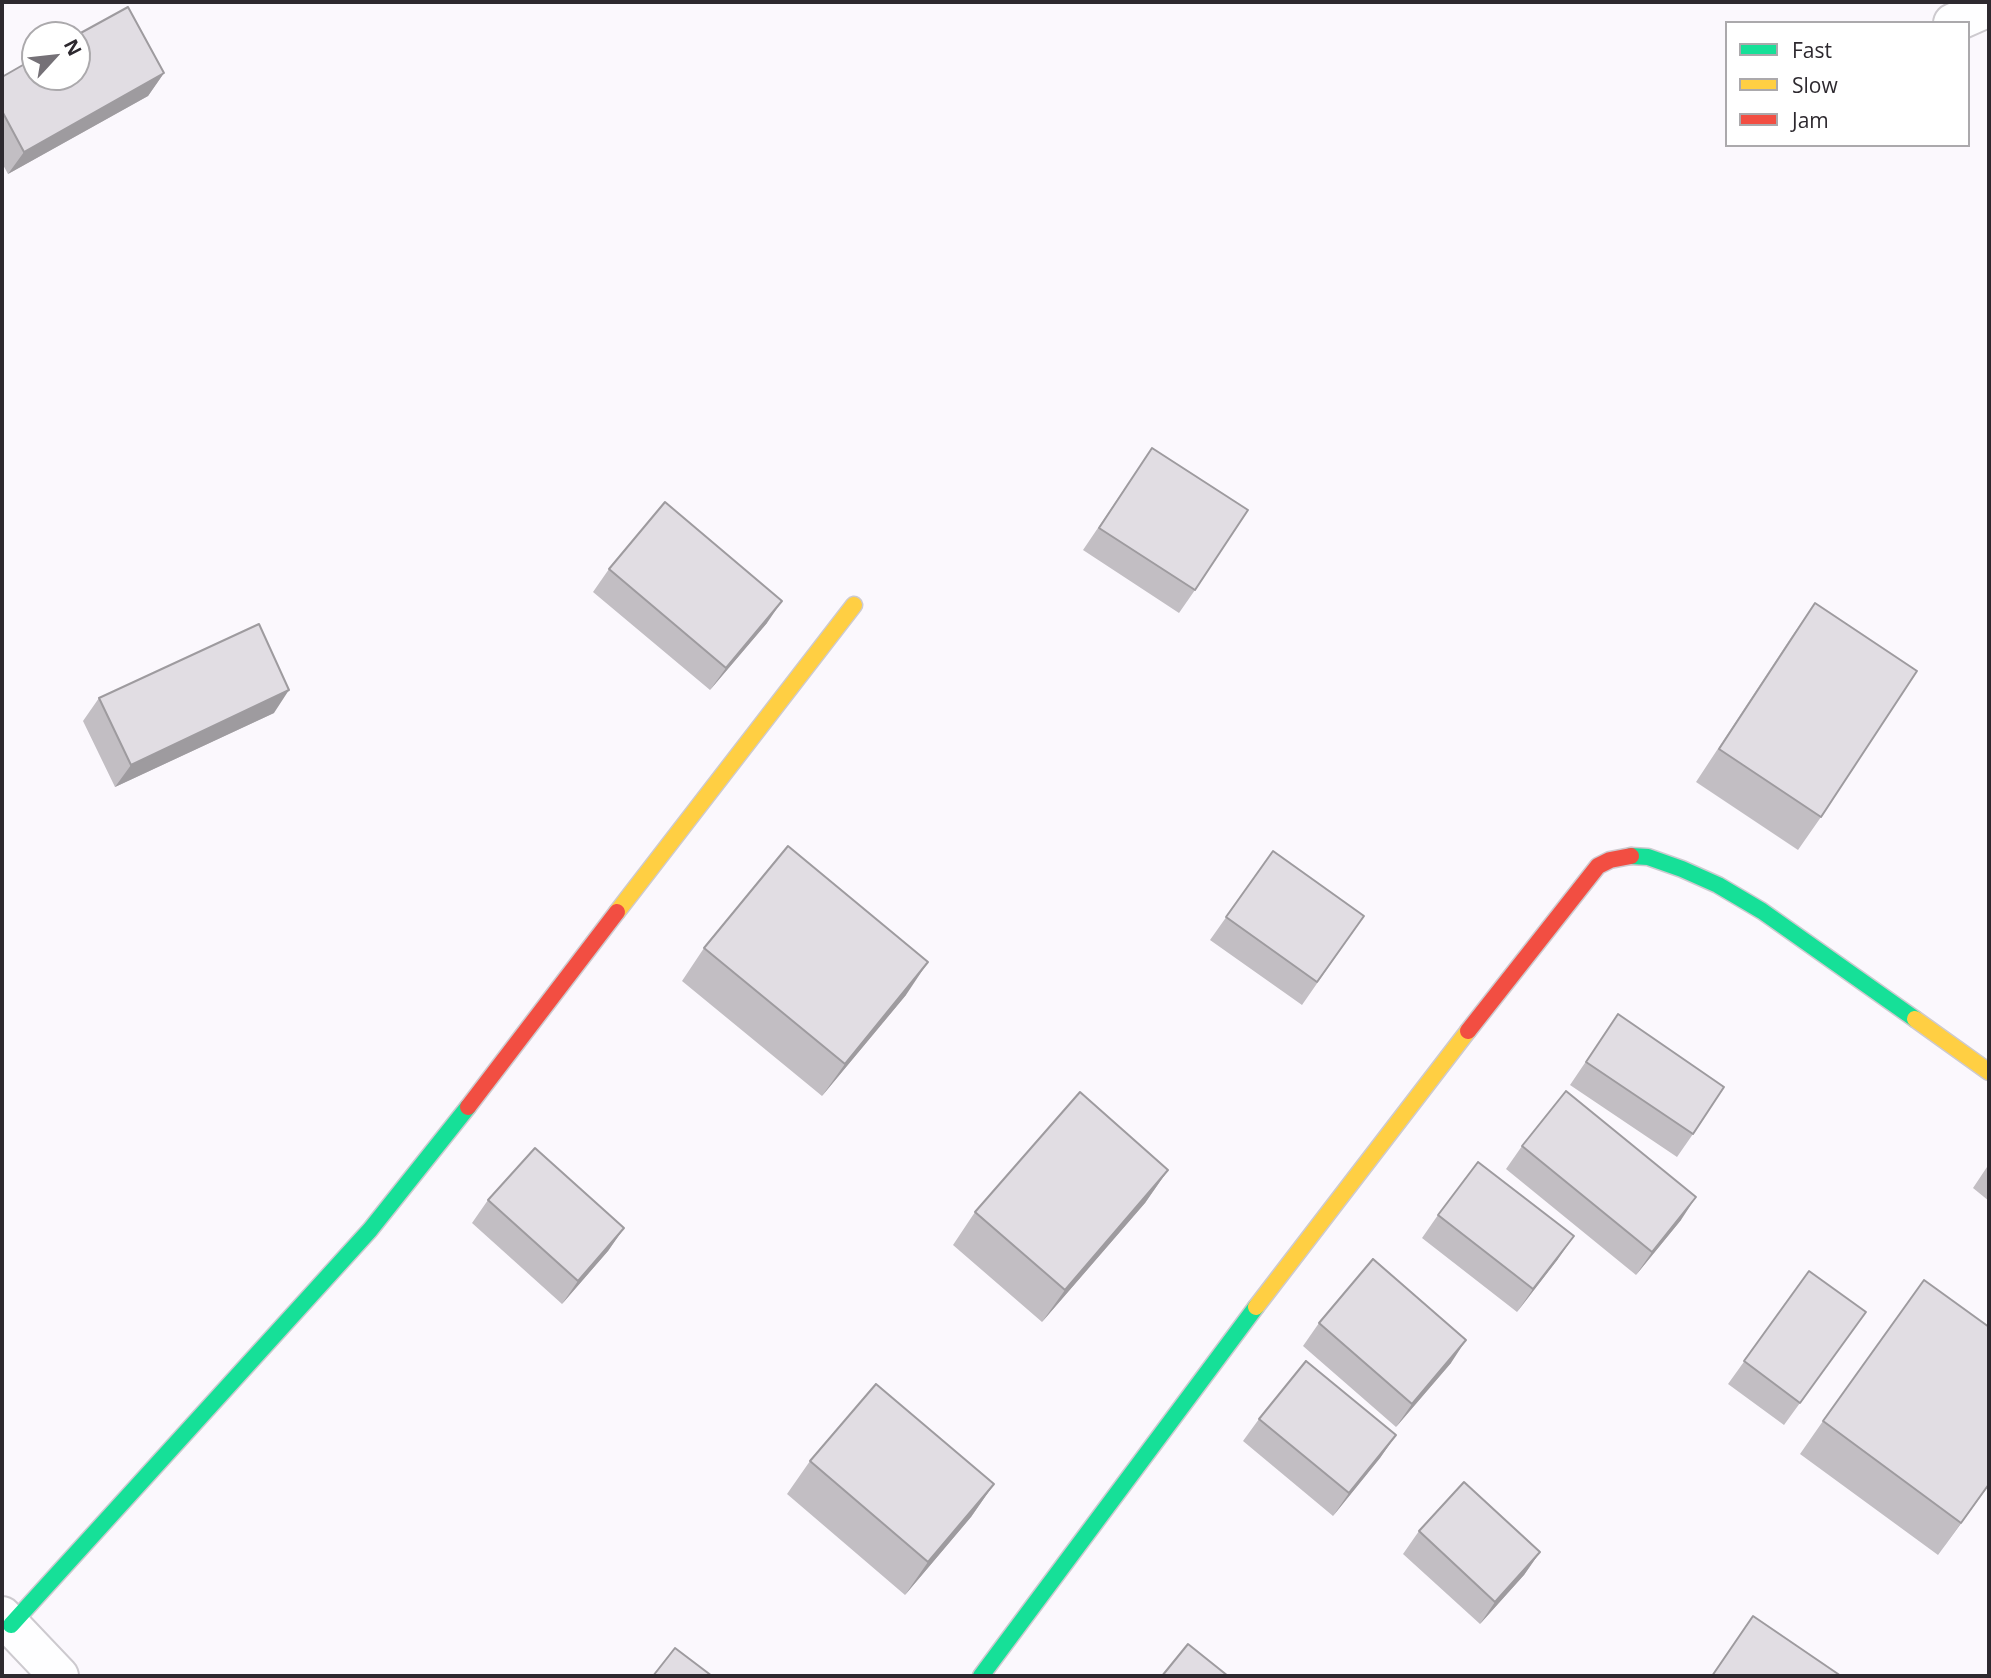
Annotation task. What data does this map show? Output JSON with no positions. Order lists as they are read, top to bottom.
{
  "legend": ["Fast", "Slow", "Jam"],
  "north": "top right"
}
